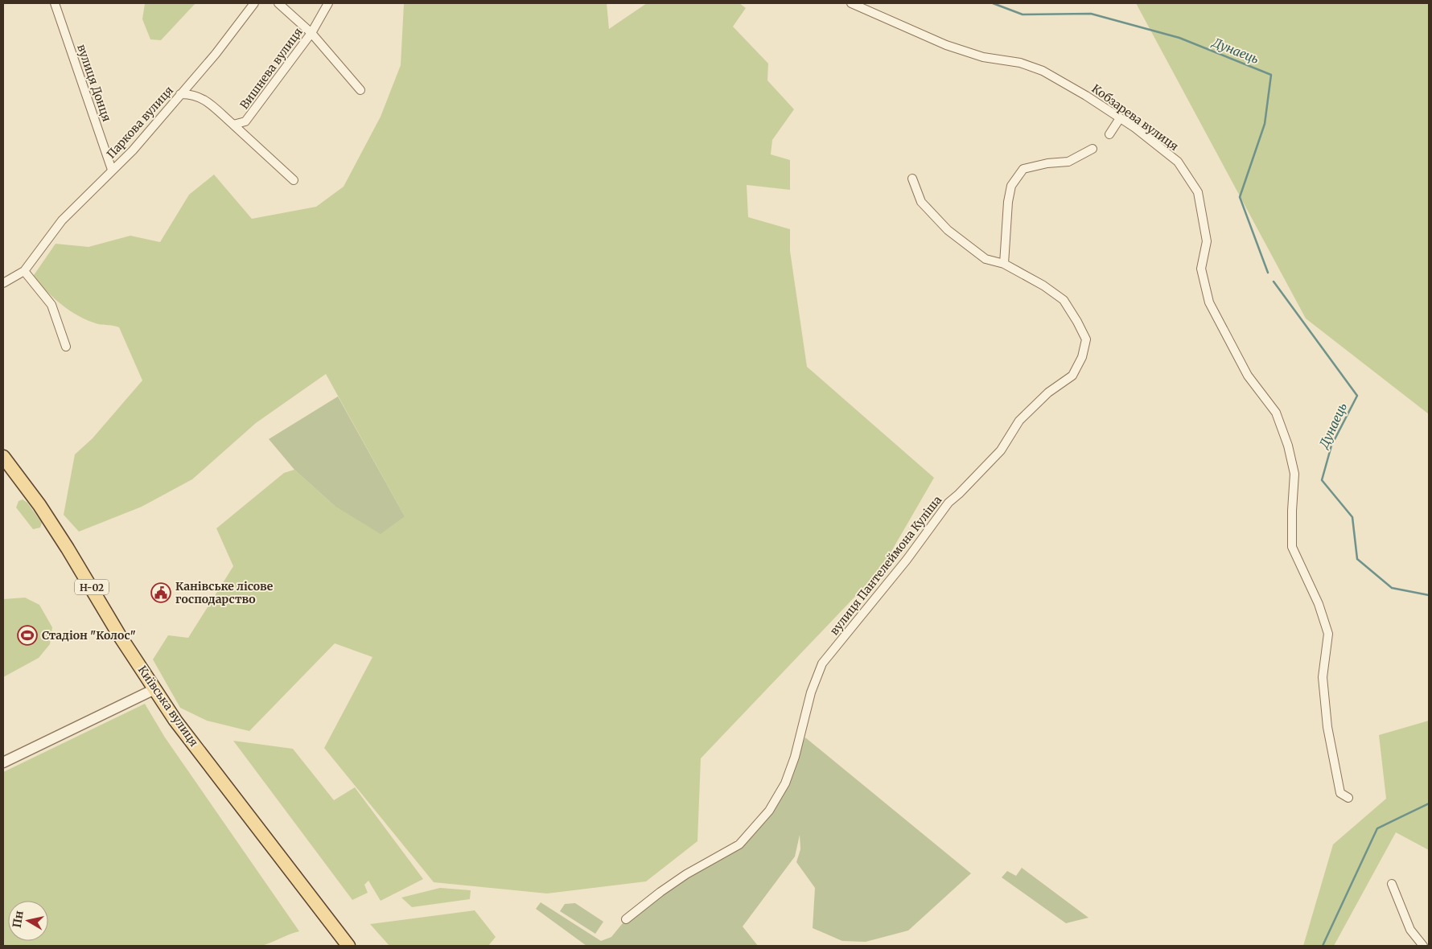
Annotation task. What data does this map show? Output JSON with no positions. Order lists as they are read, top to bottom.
{
  "streets": {
    "main road": ["Н-02", "Київська вулиця"],
    "street": [
      "Вишнева вулиця",
      "вулиця Донця",
      "Кобзарева вулиця",
      "Паркова вулиця",
      "вулиця Пантелеймона Куліша"
    ]
  },
  "crossings": [
    ["вулиця Донця", "Паркова вулиця"]
  ],
  "water": ["Дунаець"],
  "places": {
    "public building": ["Канівське лісове господарство"],
    "sports": ["Стадіон \"Колос\""]
  },
  "north": "left"
}
